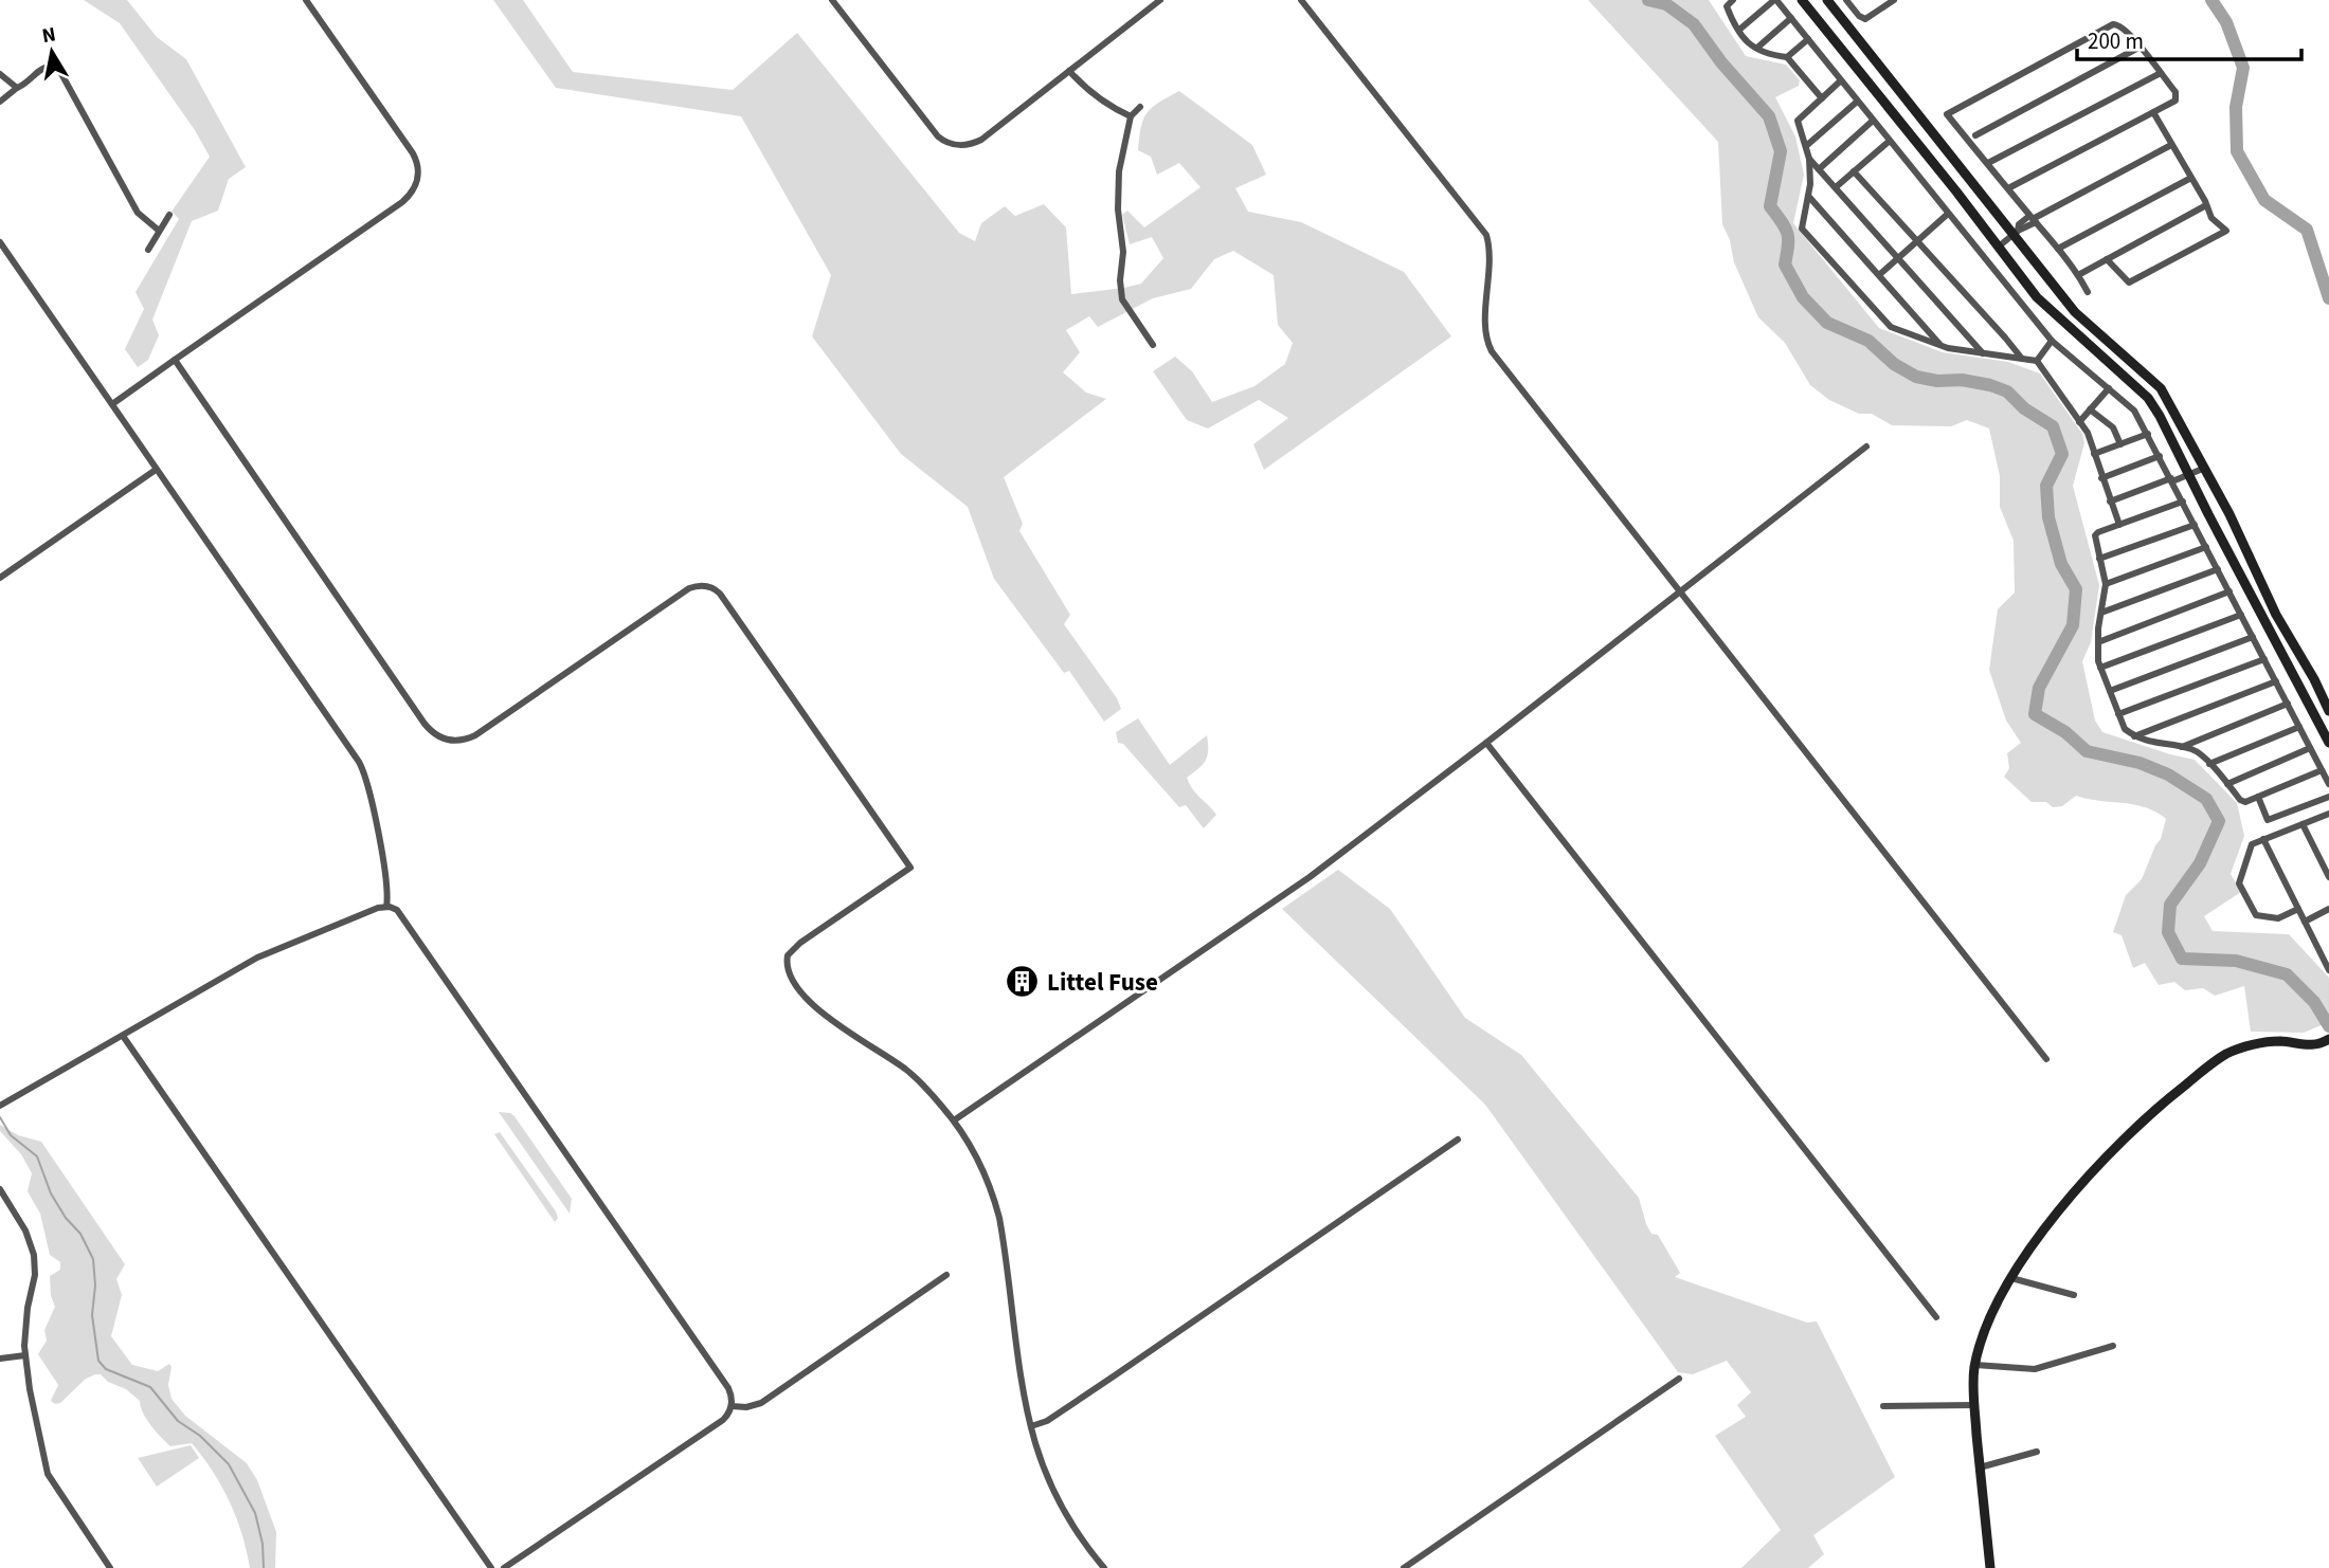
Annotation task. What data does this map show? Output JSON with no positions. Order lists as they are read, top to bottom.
{
  "places": {
    "building": ["Littel Fuse"]
  },
  "scale_bar": "200 m",
  "north": "top"
}
